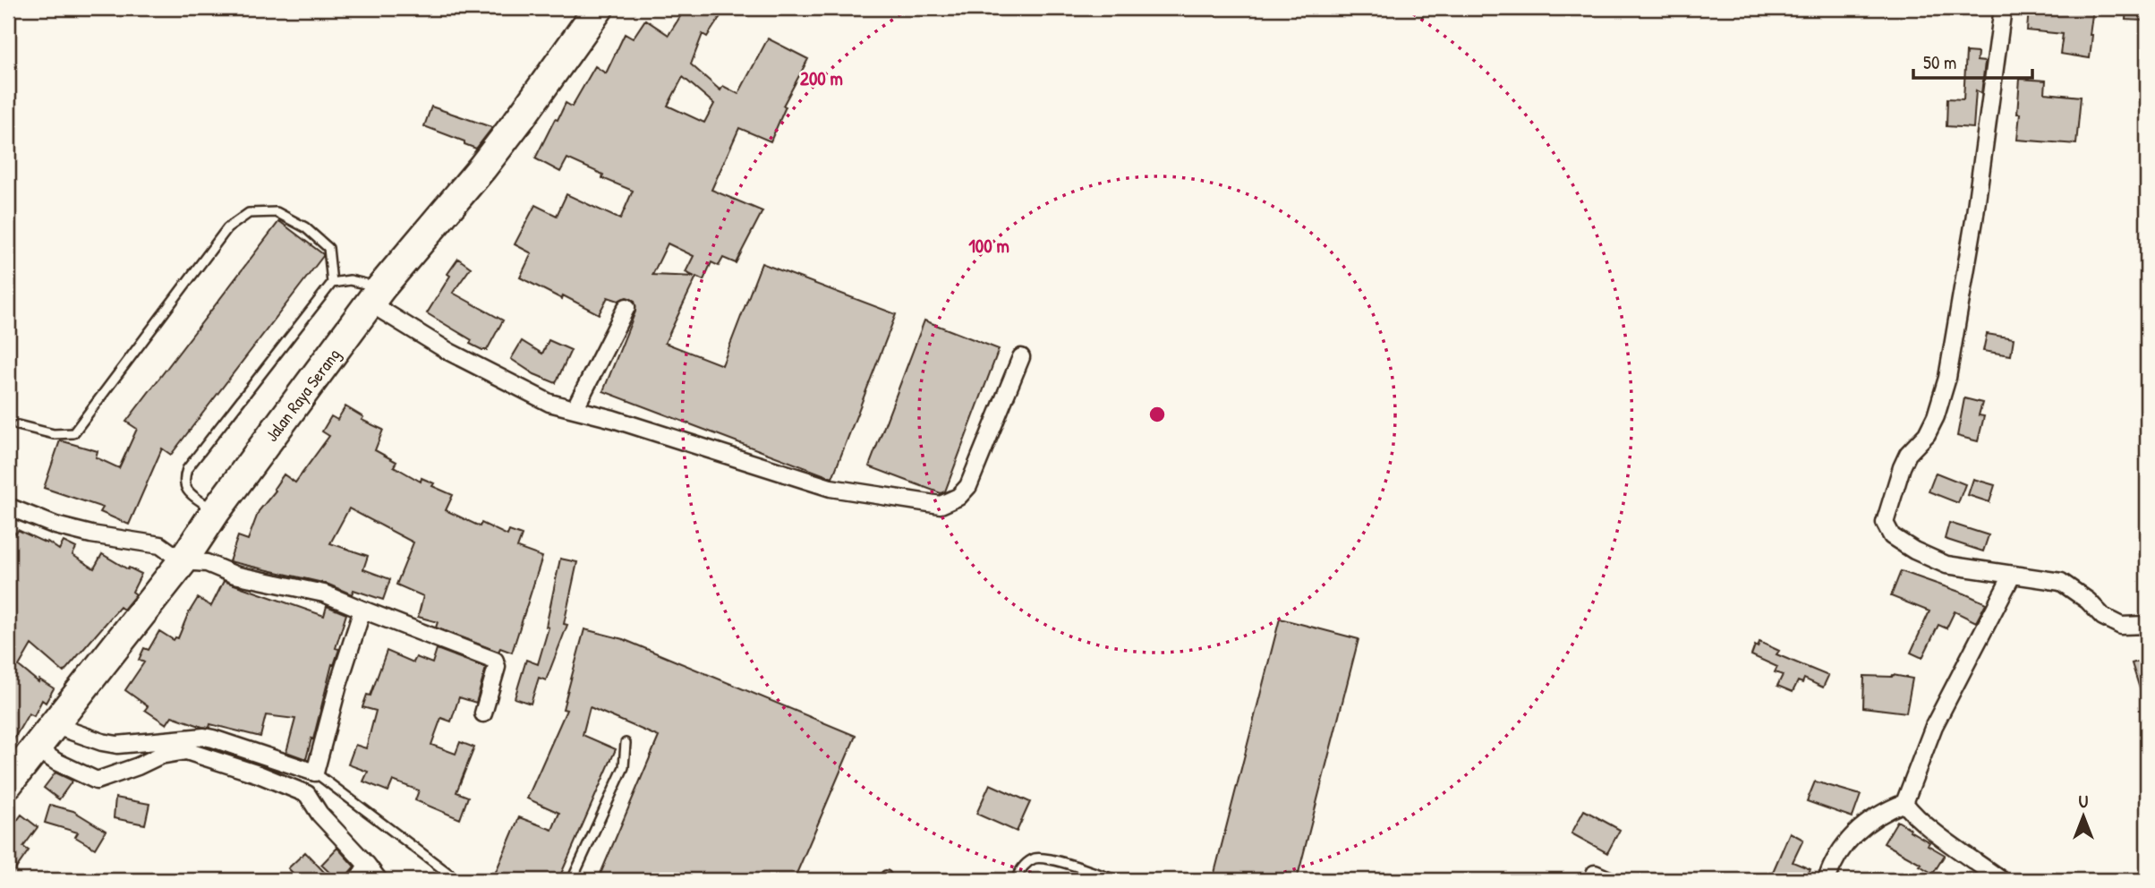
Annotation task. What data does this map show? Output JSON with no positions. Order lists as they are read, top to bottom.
{
  "streets": {
    "highway": ["Jalan Raya Serang"]
  },
  "scale_bar": "50 m",
  "north": "top",
  "rings": ["200 m", "100 m"]
}
